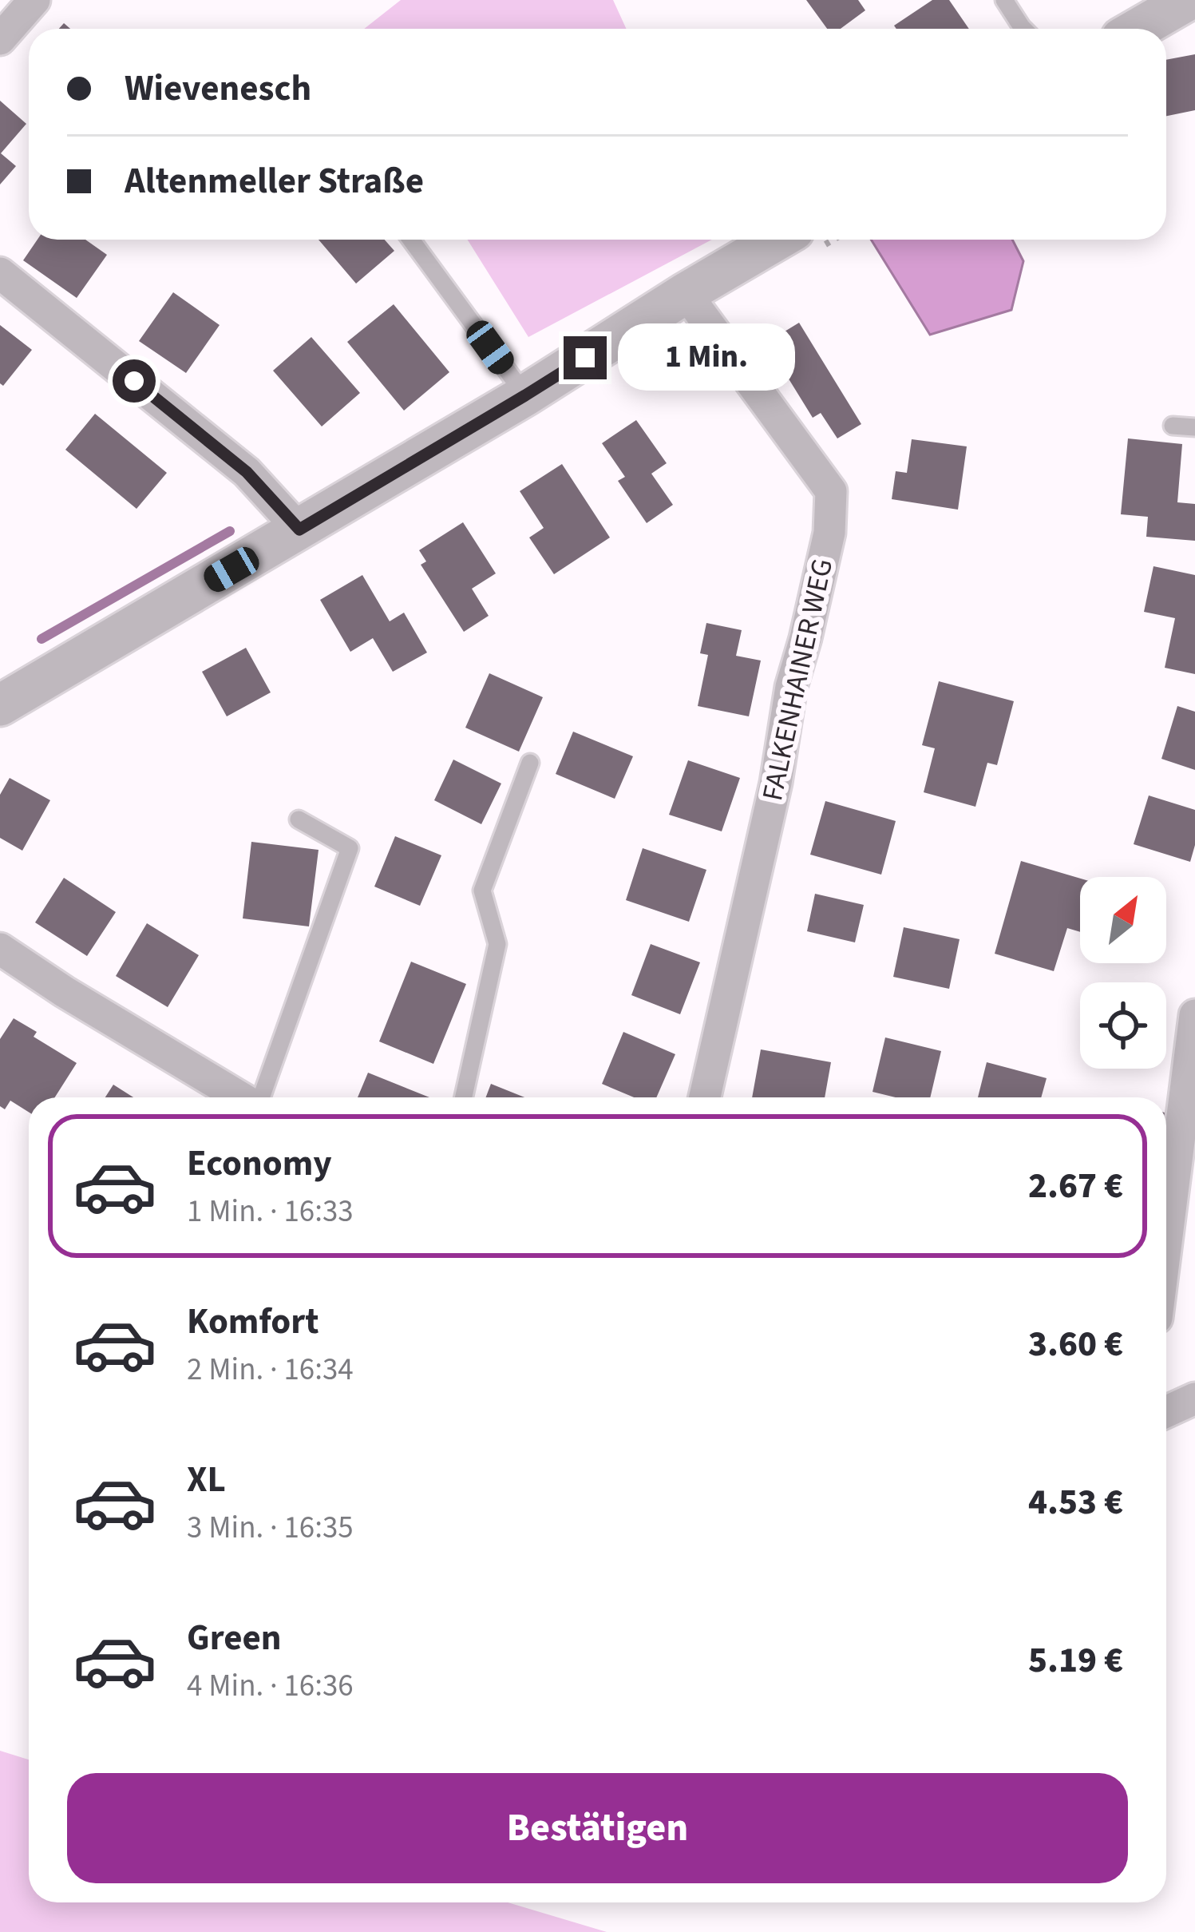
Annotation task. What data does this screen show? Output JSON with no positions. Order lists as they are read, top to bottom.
{
  "streets": {
    "street": ["FALKENHAINER WEG"]
  },
  "north": "top right",
  "page": {
    "banner": ["Wievenesch", "Altenmeller Straße"],
    "bubble": "1 Min.",
    "list": [
      {
        "name": "Economy",
        "note": "1 Min. · 16:33",
        "value": "2.67 €"
      },
      {
        "name": "Komfort",
        "note": "2 Min. · 16:34",
        "value": "3.60 €"
      },
      {
        "name": "XL",
        "note": "3 Min. · 16:35",
        "value": "4.53 €"
      },
      {
        "name": "Green",
        "note": "4 Min. · 16:36",
        "value": "5.19 €"
      }
    ],
    "buttons": "Bestätigen"
  }
}
